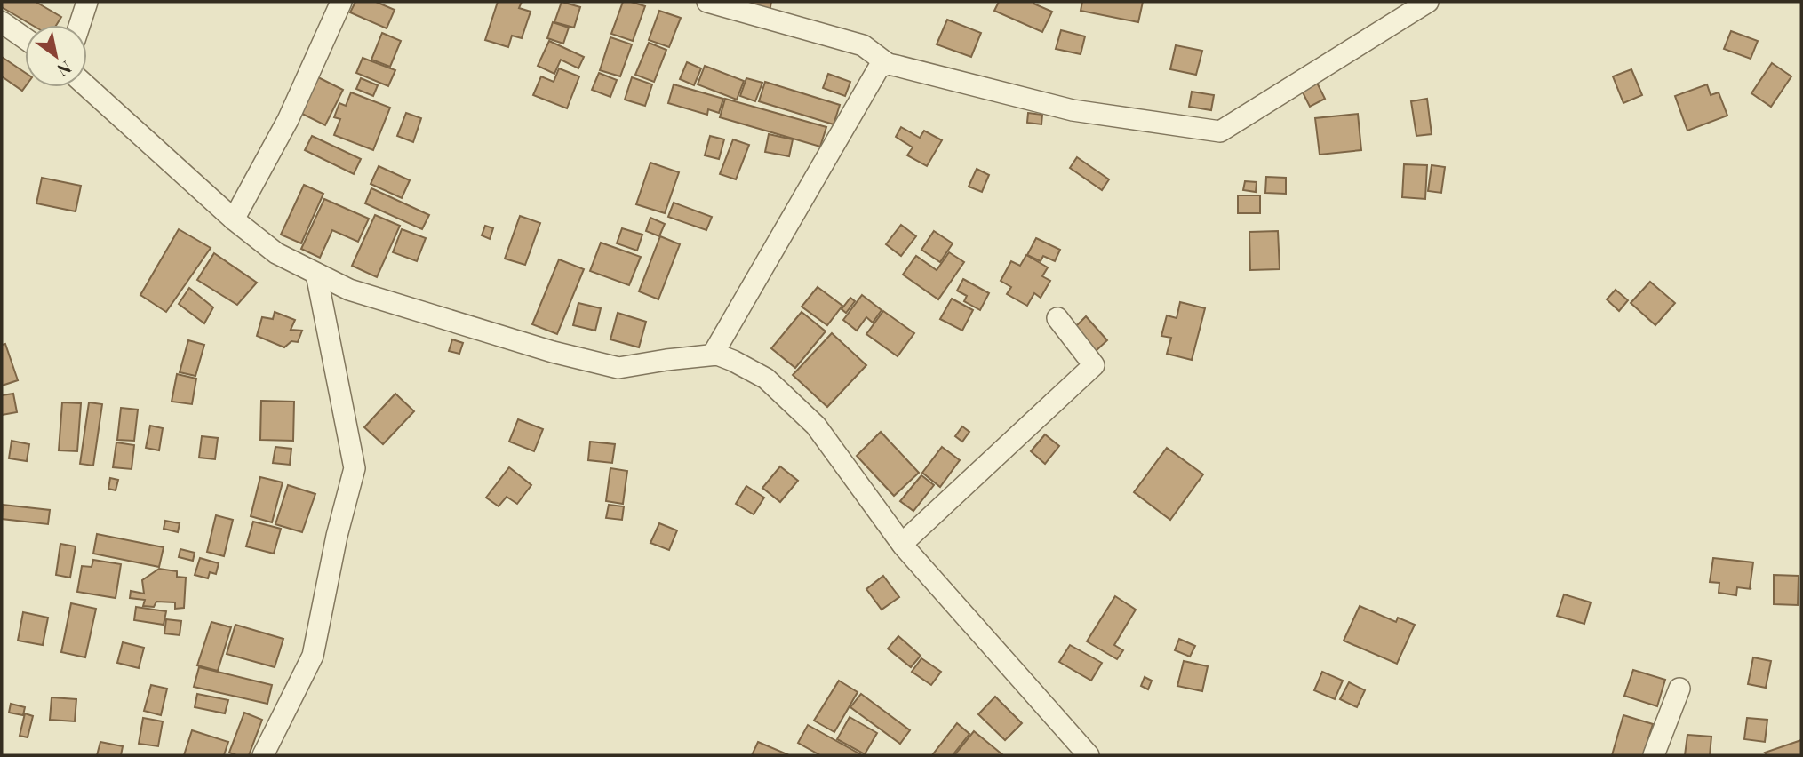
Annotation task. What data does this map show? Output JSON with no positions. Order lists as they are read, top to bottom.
{
  "north": "bottom right"
}
